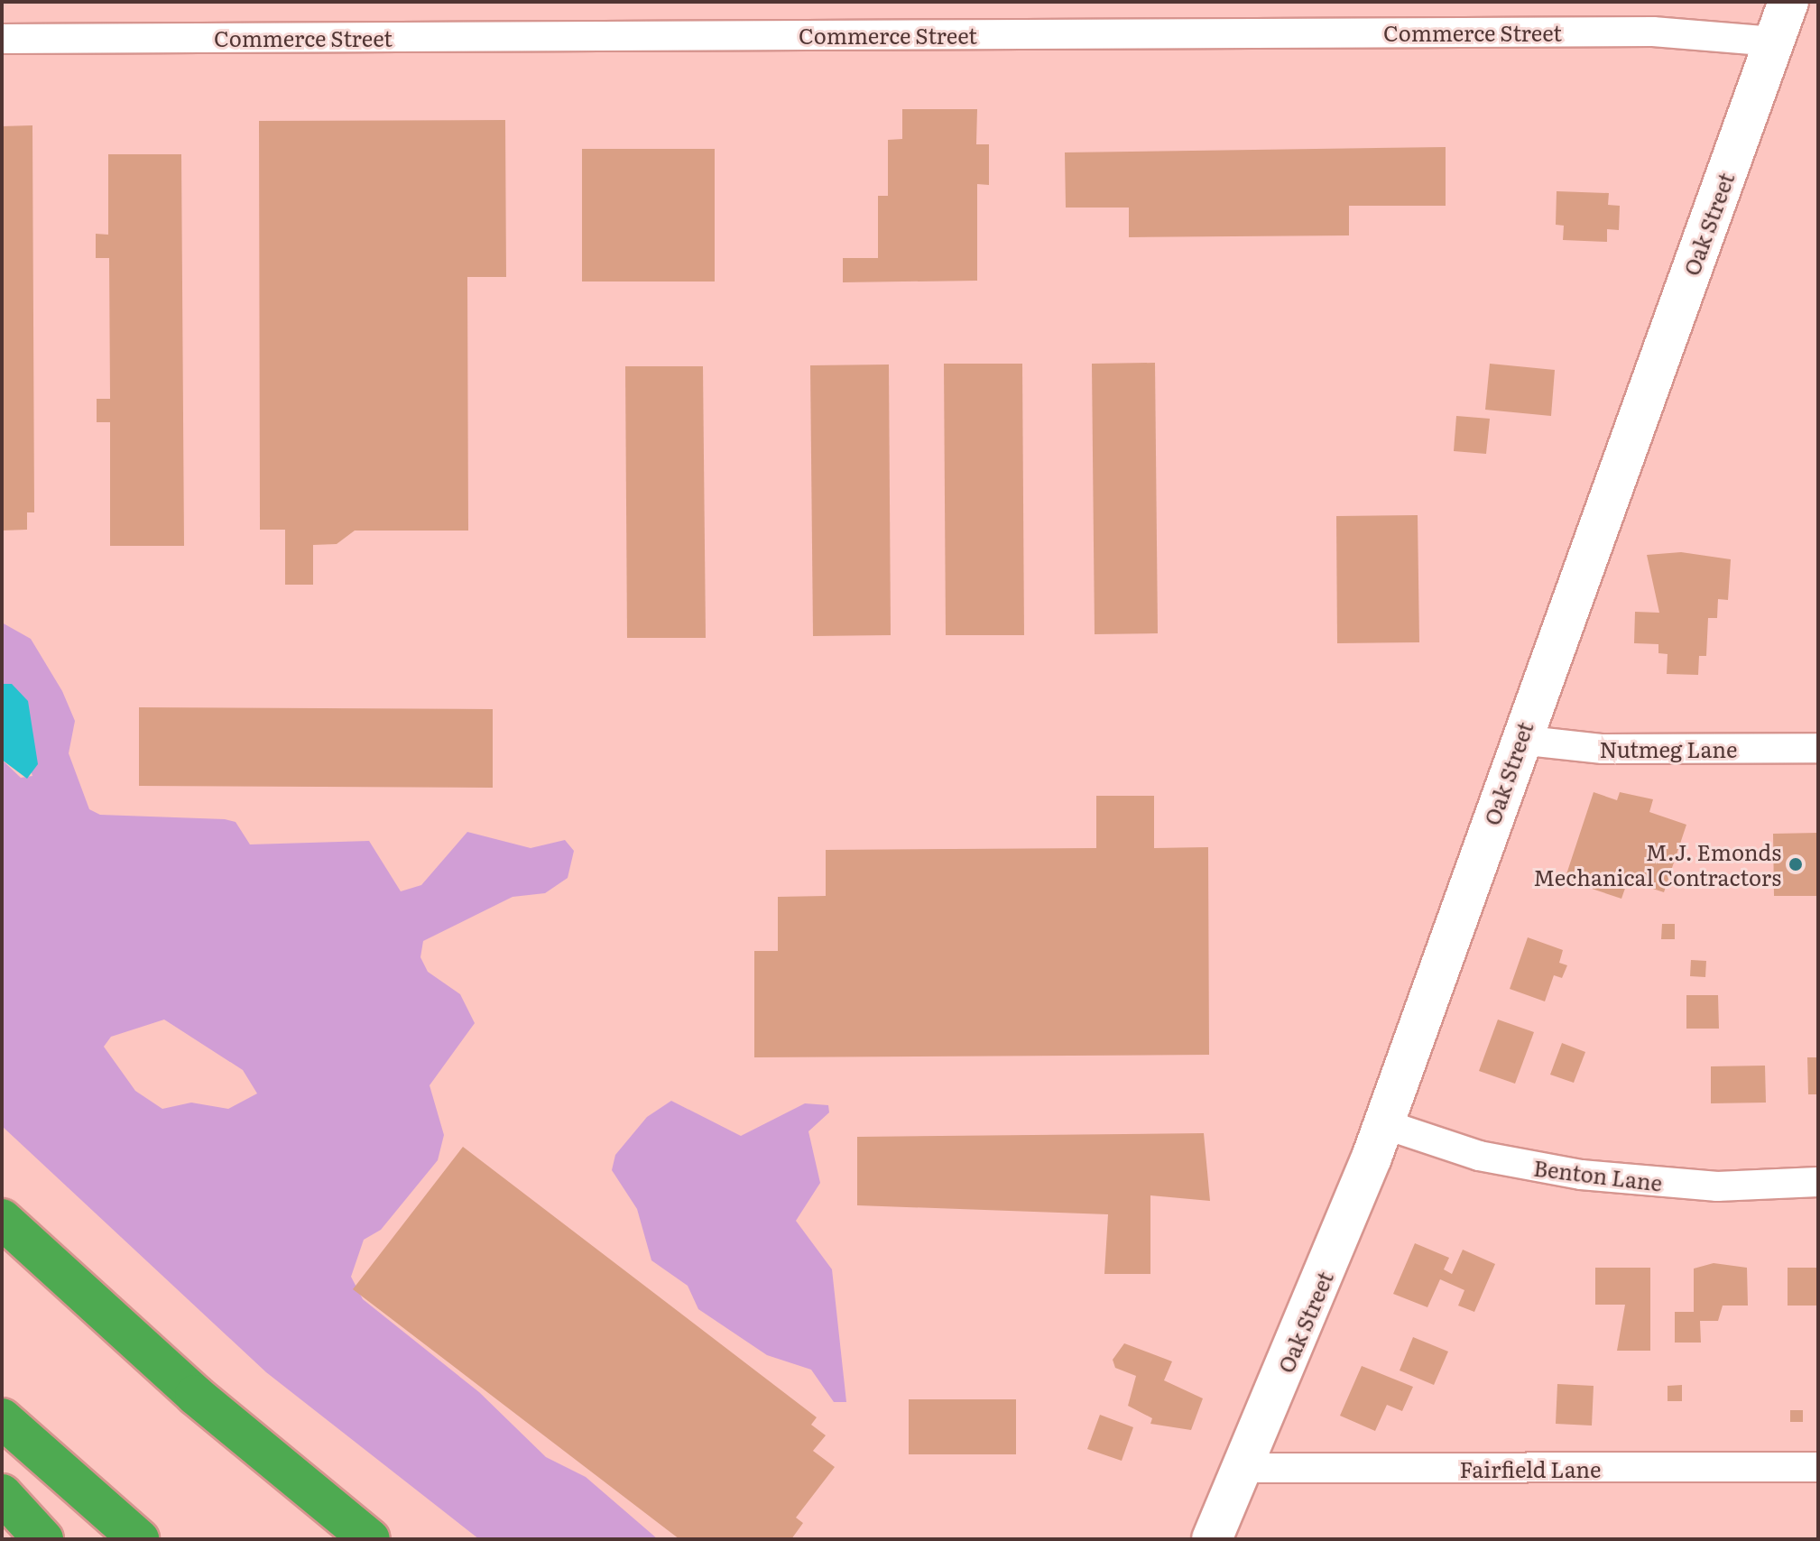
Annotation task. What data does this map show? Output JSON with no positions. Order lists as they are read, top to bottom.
{
  "streets": {
    "street": [
      "Commerce Street",
      "Oak Street",
      "Nutmeg Lane",
      "Benton Lane",
      "Fairfield Lane"
    ]
  },
  "crossings": [
    ["Commerce Street", "Oak Street"],
    ["Oak Street", "Nutmeg Lane"],
    ["Oak Street", "Benton Lane"],
    ["Oak Street", "Fairfield Lane"]
  ],
  "places": ["M.J. Emonds Mechanical Contractors"]
}
